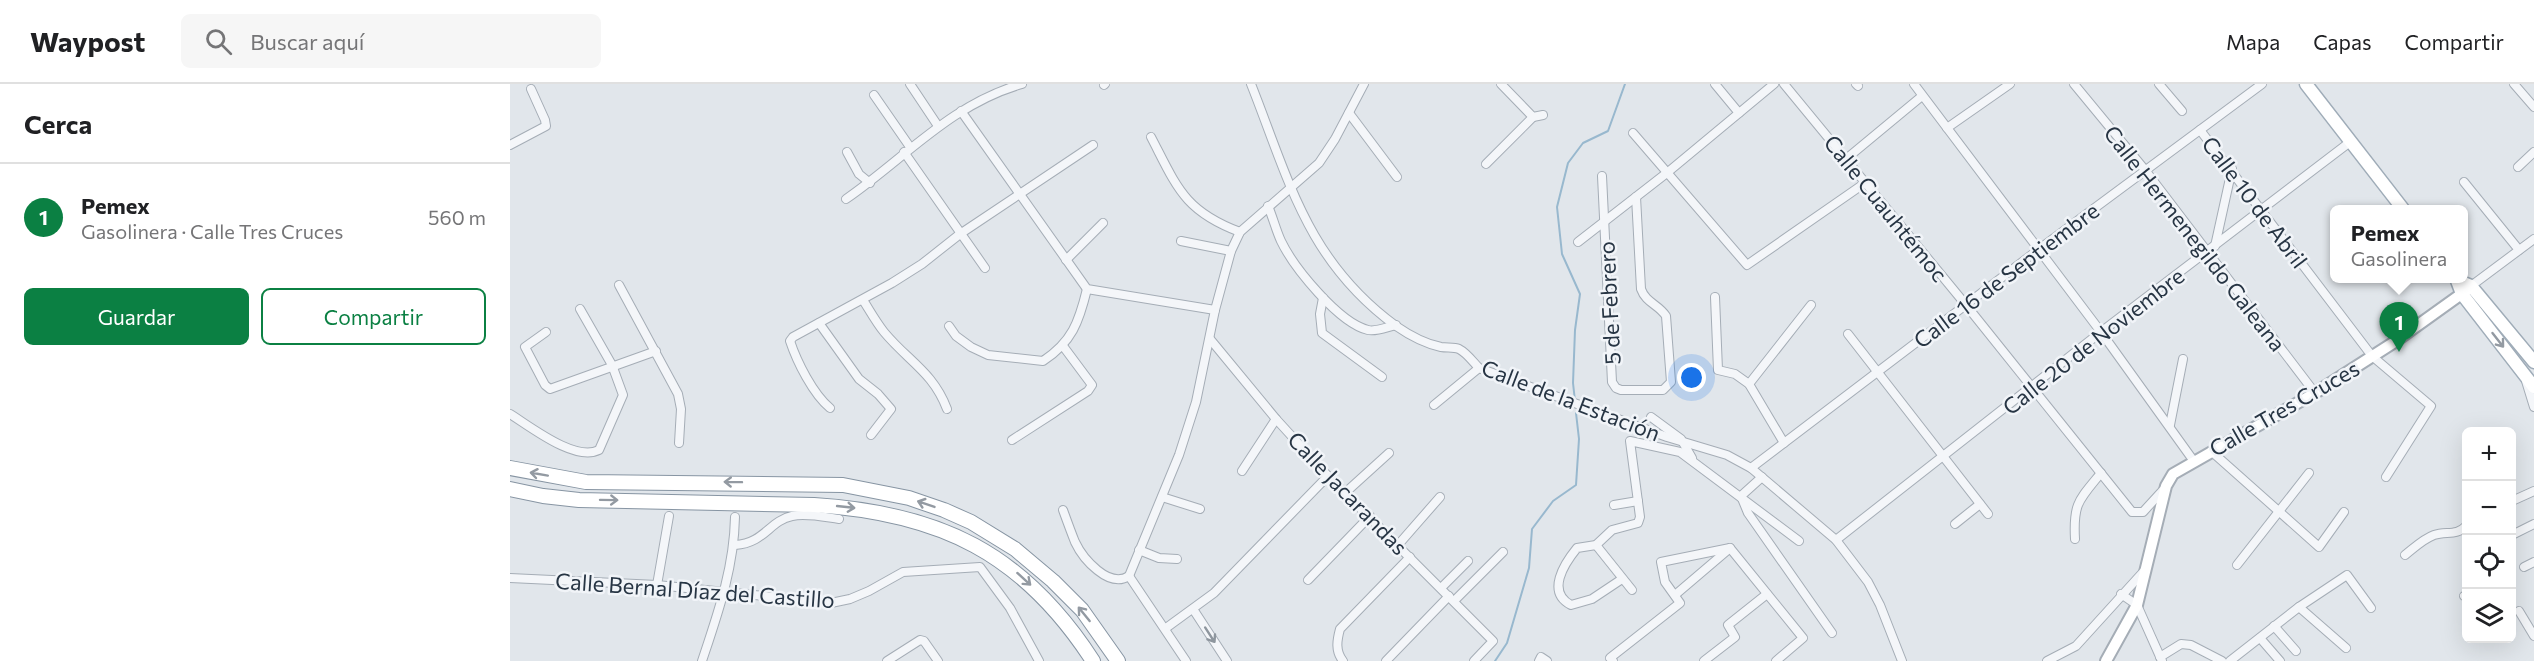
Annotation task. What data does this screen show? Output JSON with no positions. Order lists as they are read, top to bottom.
{
  "streets": {
    "street": [
      "Calle 10 de Abril",
      "Calle Cuauhtémoc",
      "Calle Hermenegildo Galeana",
      "Calle 16 de Septiembre",
      "5 de Febrero",
      "Calle 20 de Noviembre",
      "Calle de la Estación",
      "Calle Tres Cruces",
      "Calle Jacarandas",
      "Calle Bernal Díaz del Castillo"
    ]
  },
  "crossings": [
    ["Calle 10 de Abril", "Calle 16 de Septiembre"],
    ["Calle 10 de Abril", "Calle 20 de Noviembre"],
    ["Calle 10 de Abril", "Calle Tres Cruces"],
    ["Calle Cuauhtémoc", "Calle 16 de Septiembre"],
    ["Calle Cuauhtémoc", "Calle 20 de Noviembre"],
    ["Calle Cuauhtémoc", "Calle Tres Cruces"],
    ["Calle Hermenegildo Galeana", "Calle 16 de Septiembre"],
    ["Calle Hermenegildo Galeana", "Calle 20 de Noviembre"],
    ["Calle Hermenegildo Galeana", "Calle Tres Cruces"],
    ["Calle 16 de Septiembre", "Calle de la Estación"],
    ["Calle 20 de Noviembre", "Calle de la Estación"]
  ],
  "page": {
    "header": "Waypost",
    "search": "Buscar aquí",
    "nav": ["Mapa", "Capas", "Compartir"],
    "heading": "Cerca",
    "list": [
      {
        "mark": "1",
        "name": "Pemex",
        "note": "Gasolinera · Calle Tres Cruces",
        "value": "560 m"
      }
    ],
    "popup": ["Pemex", "Gasolinera"],
    "buttons": ["Guardar", "Compartir"],
    "pins": "1",
    "map_buttons": ["+", "−"]
  }
}
